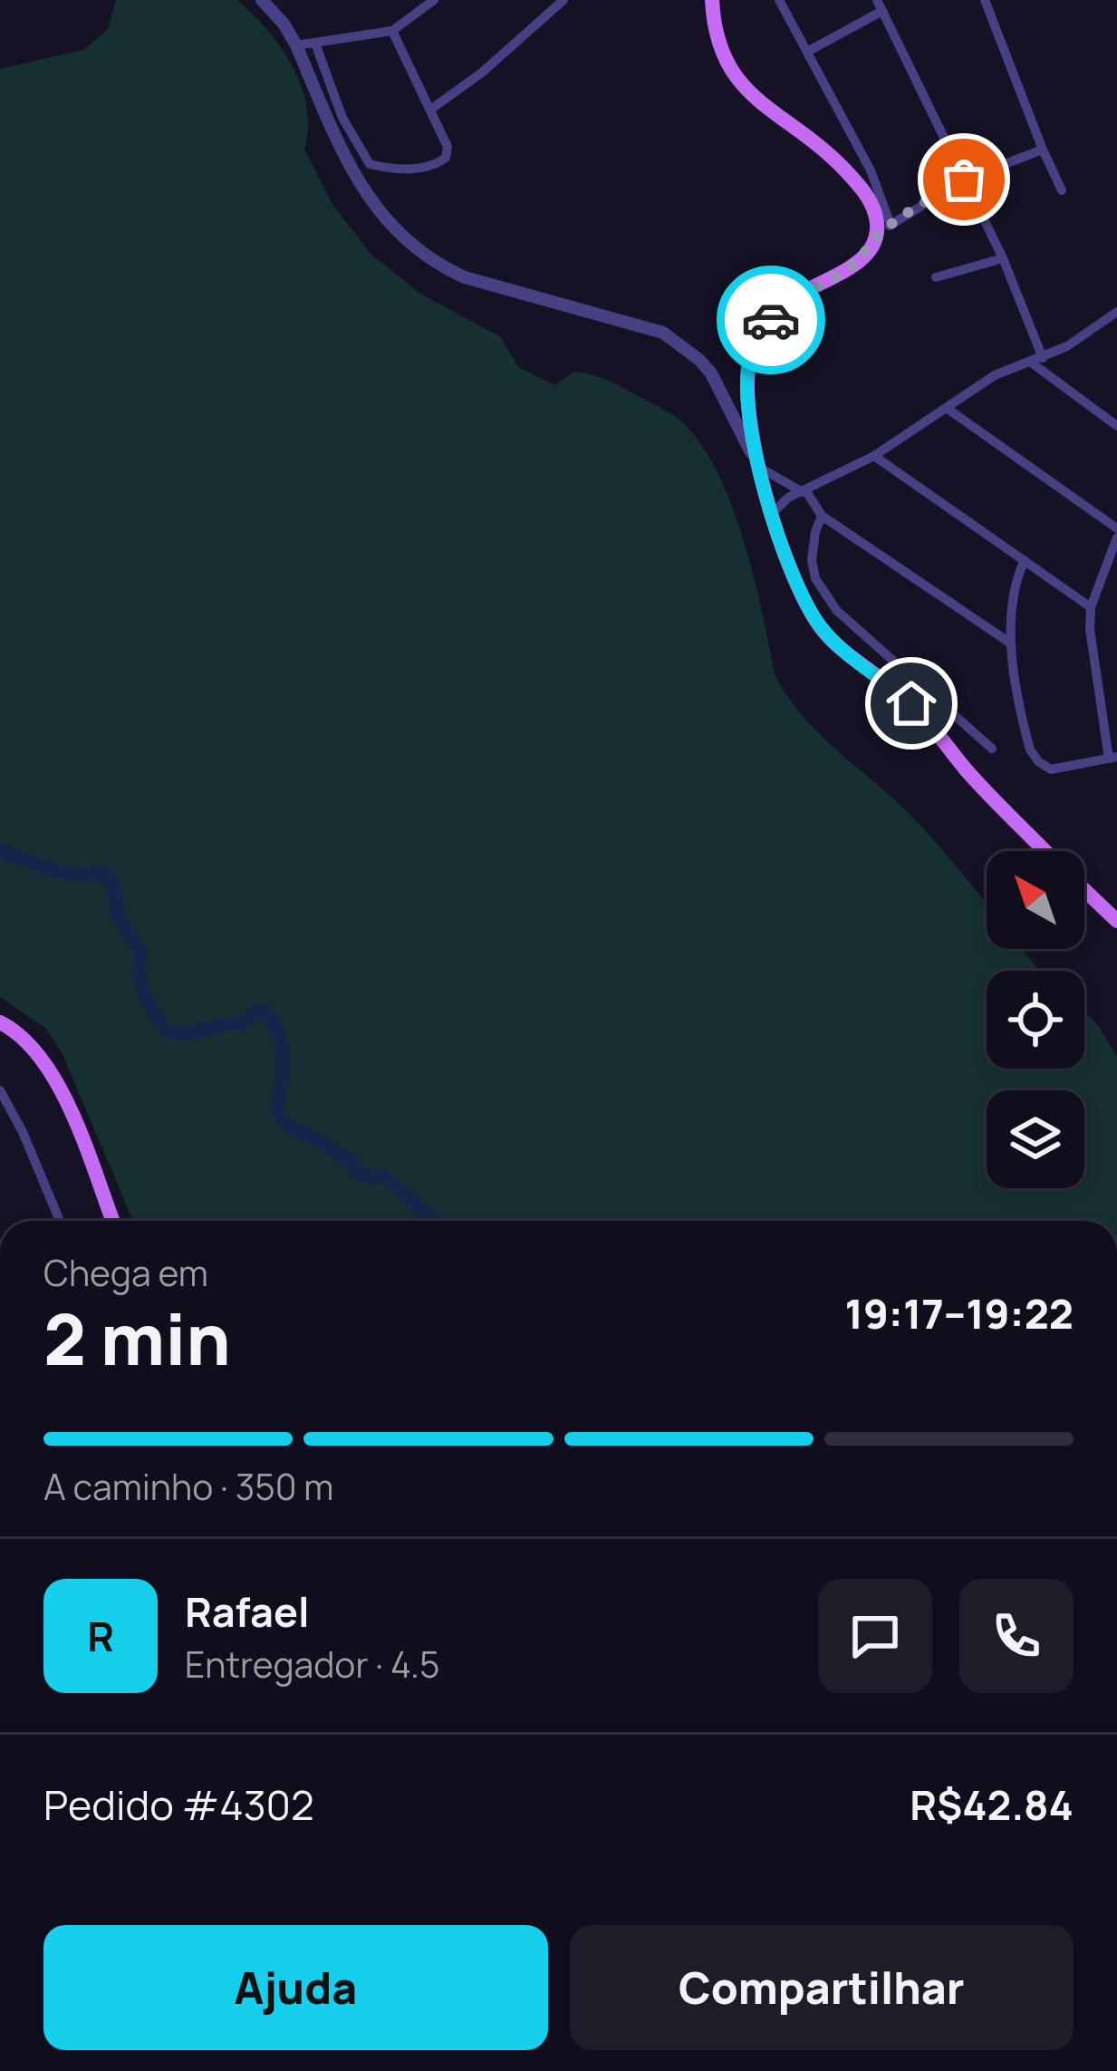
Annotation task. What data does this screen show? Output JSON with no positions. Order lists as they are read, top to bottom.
{
  "north": "top left",
  "page": {
    "heading": ["2 min", "Chega em", "19:17–19:22"],
    "panel": [
      "Rafael",
      "Entregador · 4.5",
      "Pedido #4302",
      "R$42.84"
    ],
    "bar": "A caminho · 350 m",
    "round": "R",
    "buttons": ["Ajuda", "Compartilhar"]
  }
}
